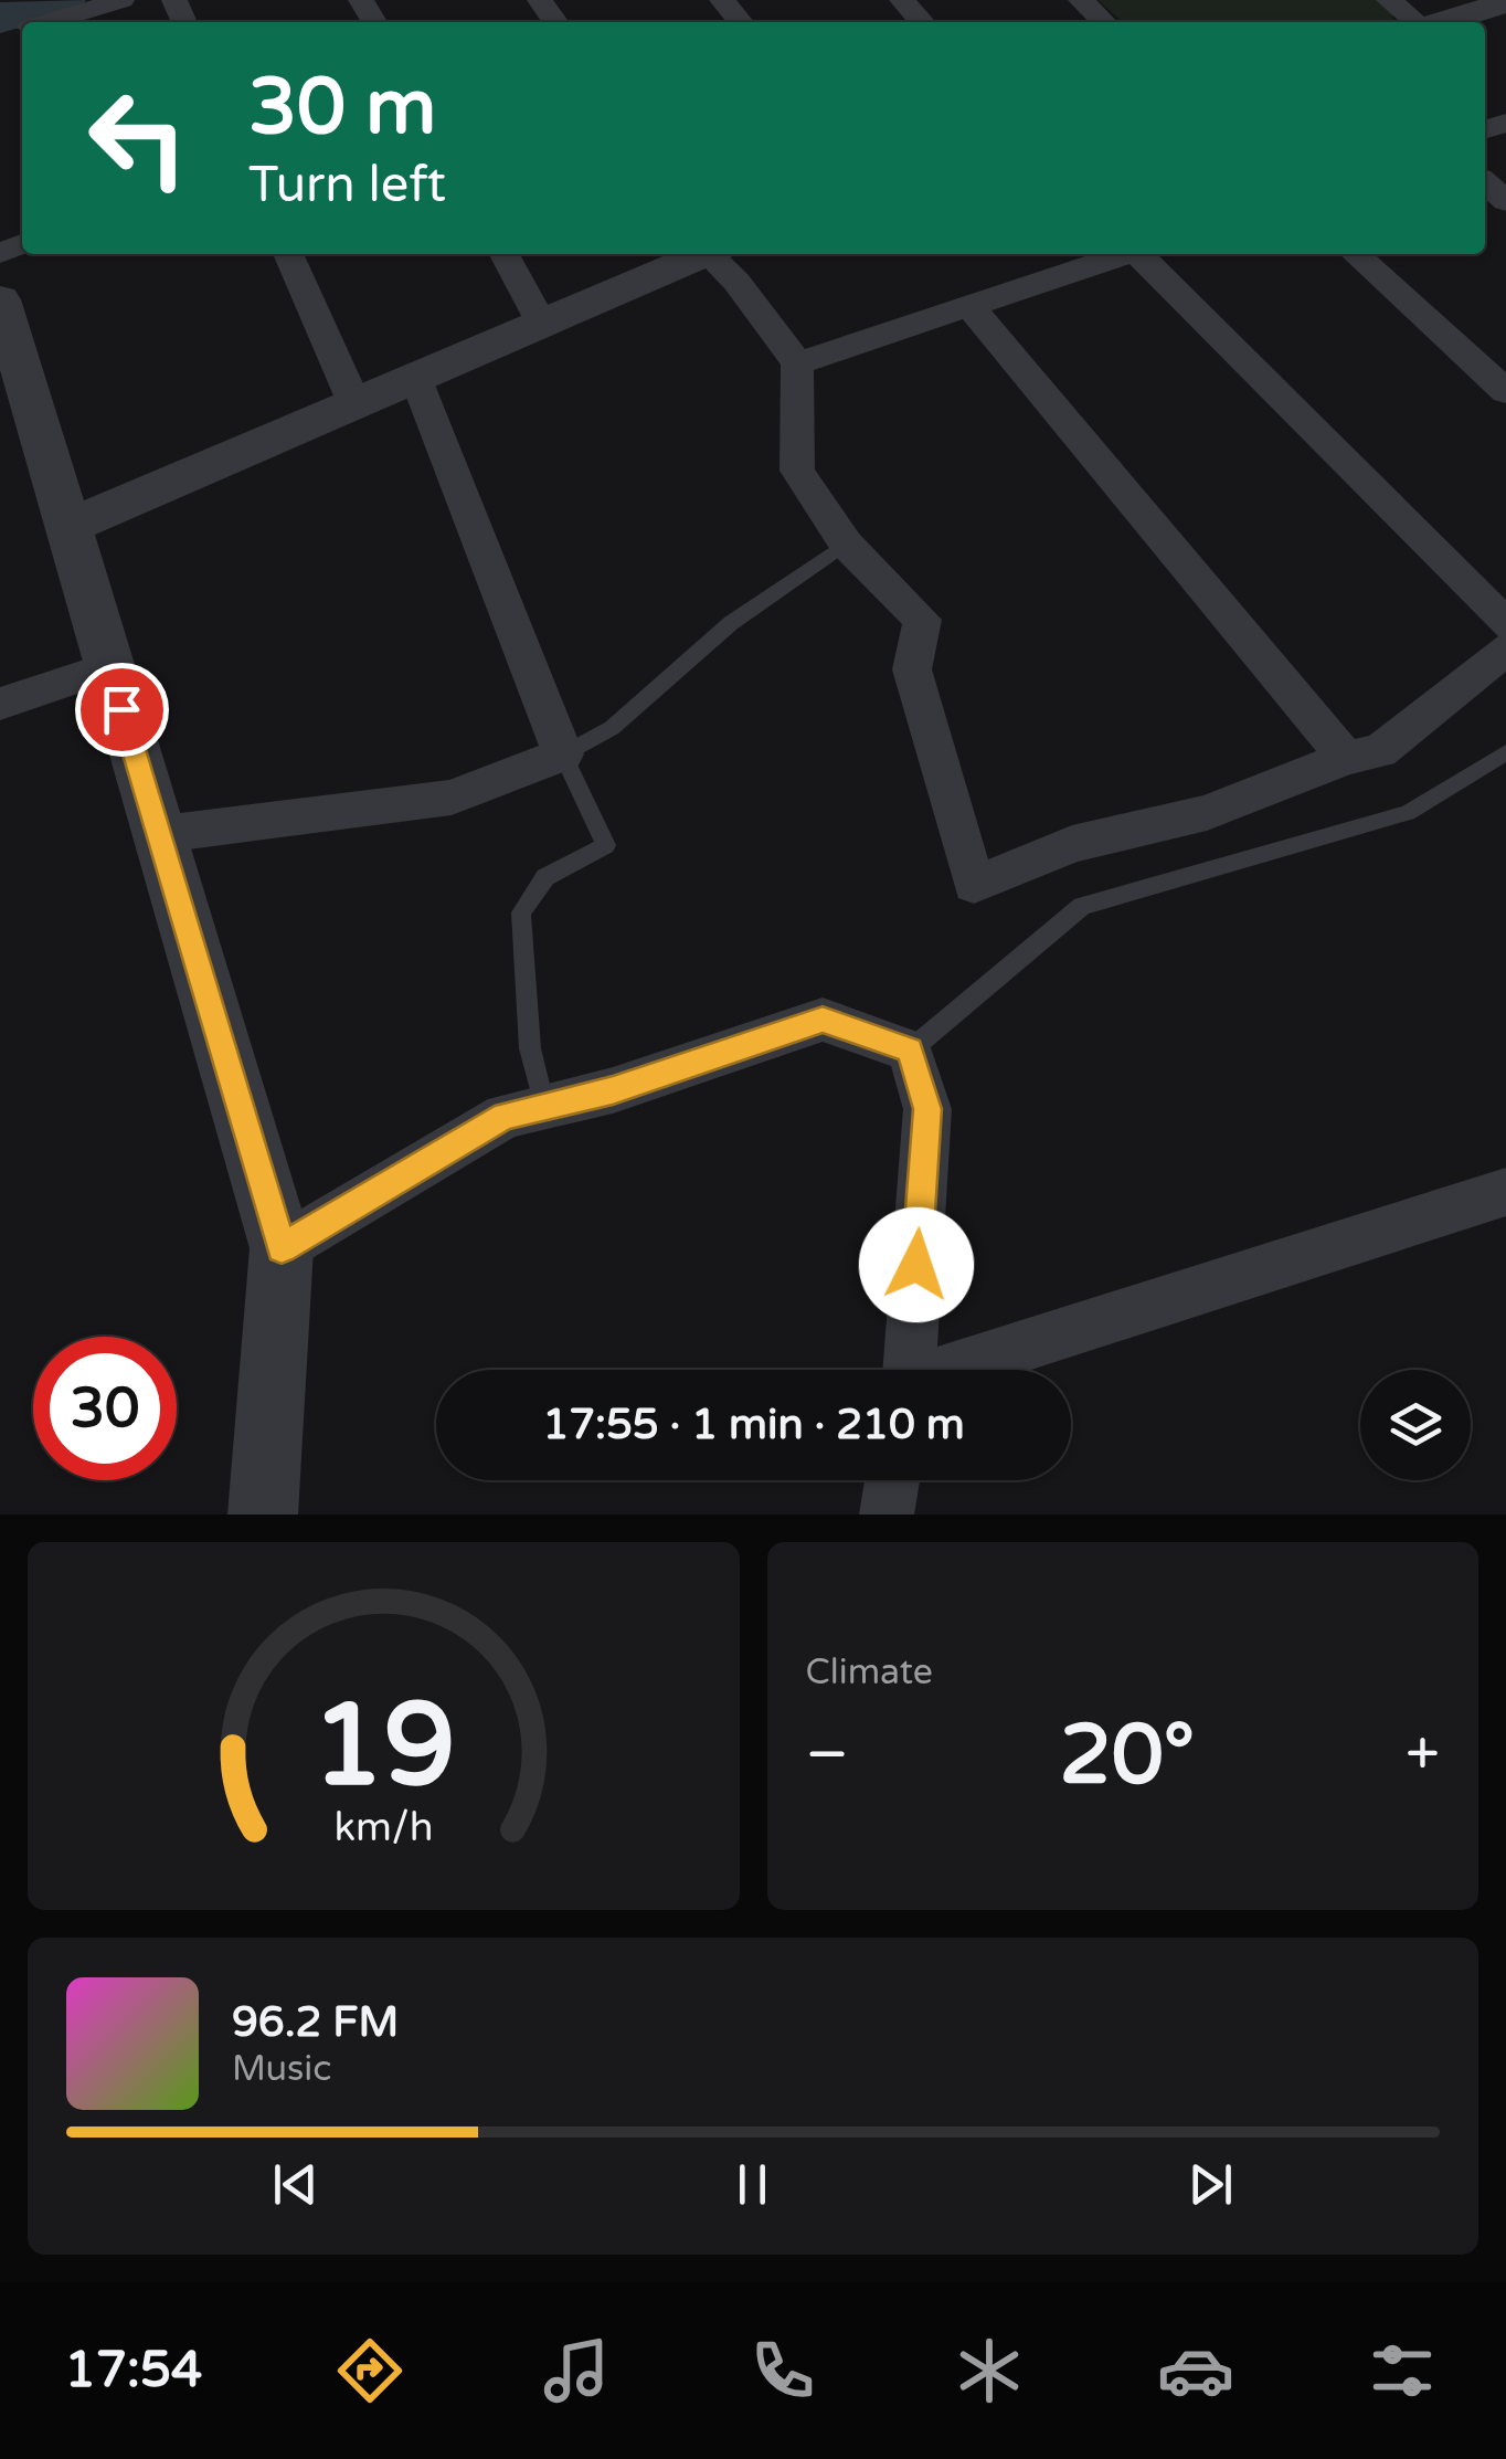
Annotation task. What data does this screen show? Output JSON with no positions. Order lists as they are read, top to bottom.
{
  "page": {
    "turn": ["30 m", "Turn left"],
    "limit": "30",
    "trip": "17:55 · 1 min · 210 m",
    "tile": "Climate",
    "heat": ["−", "20°", "+"],
    "song": ["96.2 FM", "Music"],
    "tabs": "17:54",
    "gauge": ["19", "km/h"]
  }
}
